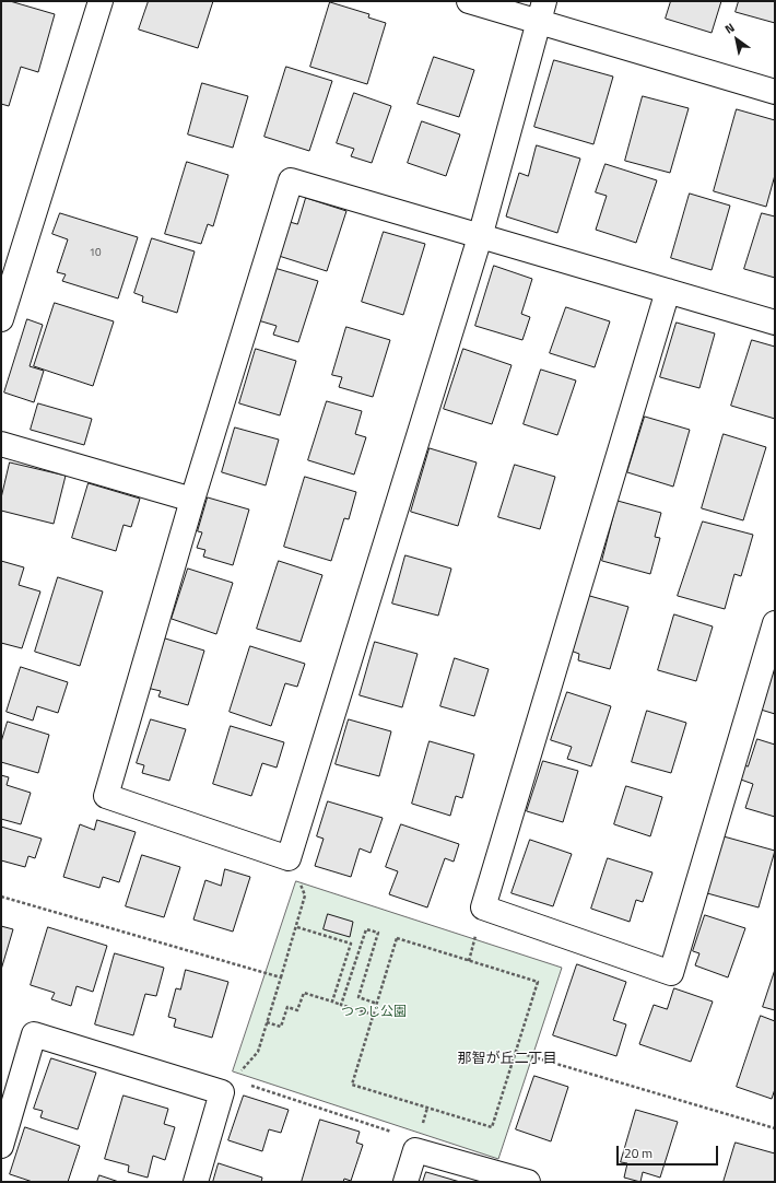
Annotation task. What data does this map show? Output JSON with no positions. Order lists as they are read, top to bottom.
{
  "districts": ["那智が丘二丁目"],
  "parks": ["つつじ公園"],
  "house_numbers": ["10"],
  "scale_bar": "20 m",
  "north": "top left"
}
